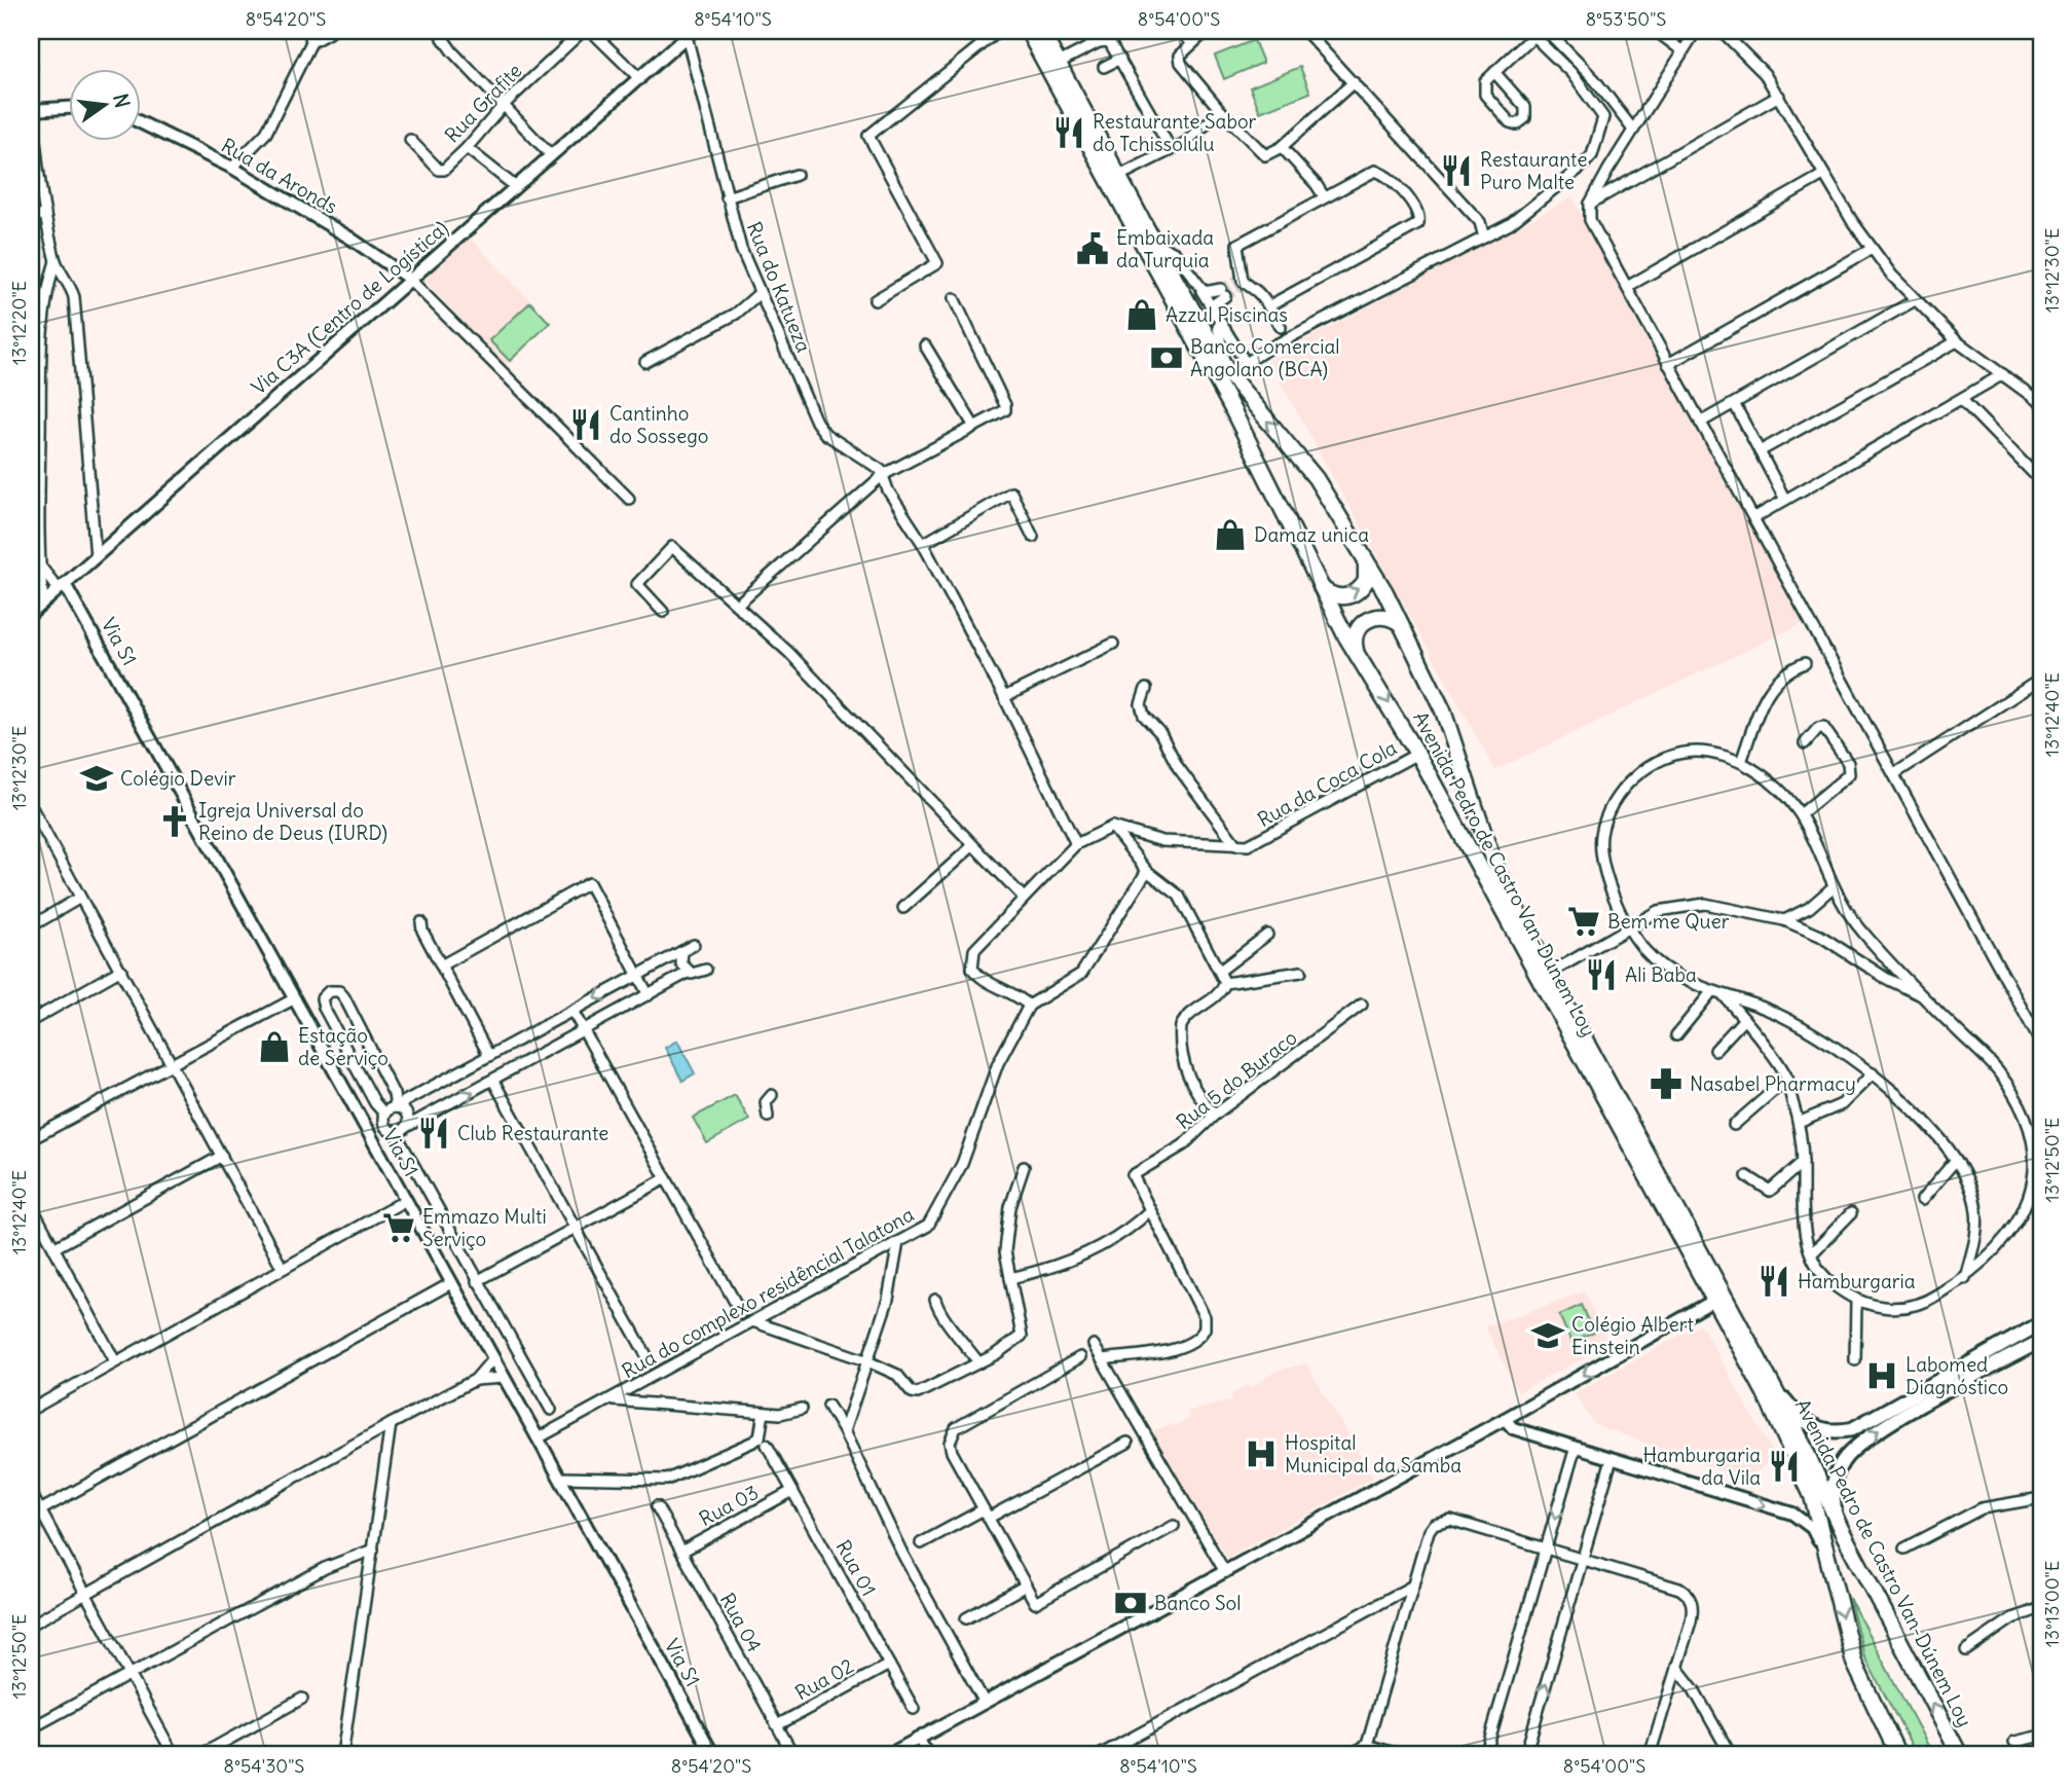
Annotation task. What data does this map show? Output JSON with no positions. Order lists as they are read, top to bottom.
{
  "streets": {
    "highway": ["Avenida Pedro de Castro Van-Dúnem Loy"],
    "street": [
      "Rua Grafite",
      "Rua da Aronds",
      "Rua do Katueza",
      "Via C3A (Centro de Logística)",
      "Via S1",
      "Rua da Coca Cola",
      "Rua 5 do Buraco",
      "Rua do complexo residêncial Talatona",
      "Rua 03",
      "Rua 01",
      "Rua 04",
      "Rua 02"
    ]
  },
  "crossings": [
    ["Rua da Aronds", "Via C3A (Centro de Logística)"],
    ["Rua do Katueza", "Via C3A (Centro de Logística)"],
    ["Via C3A (Centro de Logística)", "Via S1"],
    ["Via S1", "Rua do complexo residêncial Talatona"],
    ["Rua da Coca Cola", "Avenida Pedro de Castro Van-Dúnem Loy"],
    ["Rua 03", "Rua 01"],
    ["Rua 03", "Rua 04"],
    ["Rua 01", "Rua 02"],
    ["Rua 04", "Rua 02"]
  ],
  "places": {
    "restaurant": [
      "Restaurante Sabor do Tchissolulu",
      "Restaurante Puro Malte",
      "Cantinho do Sossego",
      "Ali Baba",
      "Club Restaurante",
      "Hamburgaria",
      "Hamburgaria da Vila"
    ],
    "public building": ["Embaixada da Turquia"],
    "shop": ["Azzul Piscinas", "Damaz unica", "Estação de Serviço"],
    "bank": ["Banco Comercial Angolano (BCA)", "Banco Sol"],
    "school or university": ["Colégio Devir", "Colégio Albert Einstein"],
    "church": ["Igreja Universal do Reino de Deus (IURD)"],
    "supermarket": ["Bem me Quer", "Emmazo Multi Serviço"],
    "pharmacy": ["Nasabel Pharmacy"],
    "hospital": ["Labomed Diagnóstico", "Hospital Municipal da Samba"]
  },
  "north": "right",
  "coordinates": [
    "8°54'20\"S",
    "8°54'10\"S",
    "8°54'00\"S",
    "8°53'50\"S",
    "13°12'30\"E",
    "13°12'20\"E",
    "13°12'40\"E",
    "13°12'50\"E",
    "13°13'00\"E",
    "8°54'30\"S"
  ]
}
